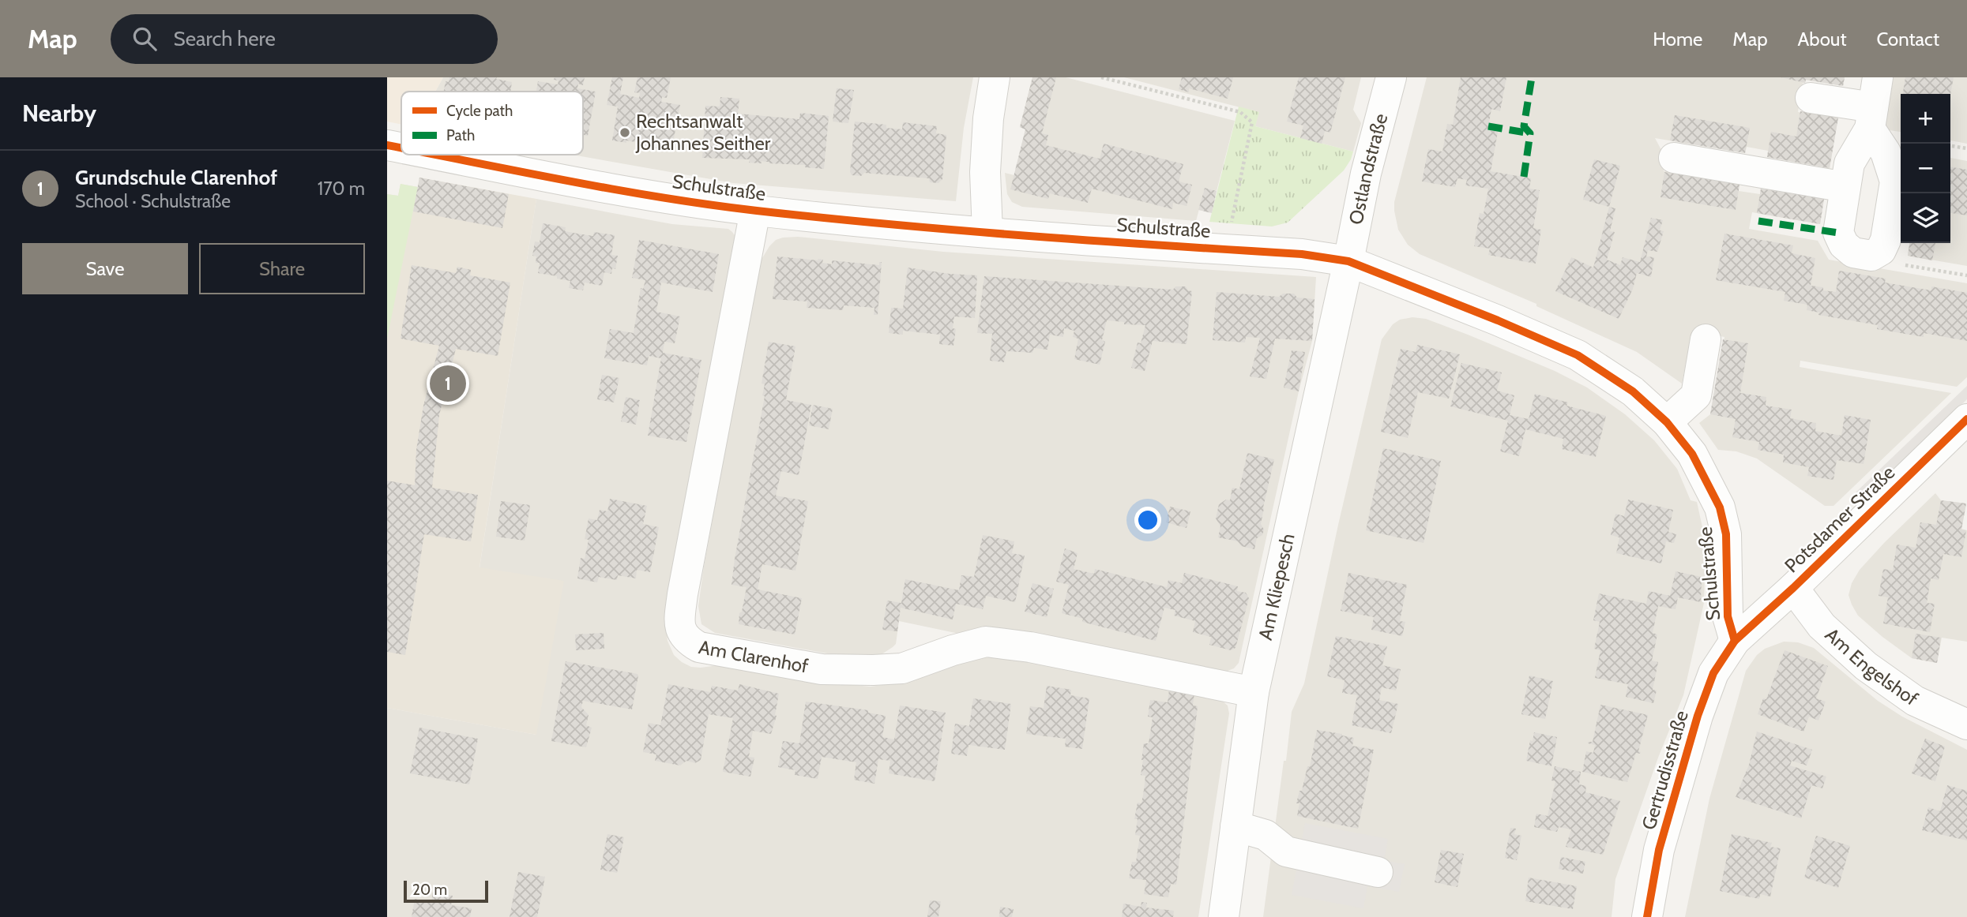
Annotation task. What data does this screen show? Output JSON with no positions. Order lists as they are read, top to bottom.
{
  "streets": {
    "street": [
      "Ostlandstraße",
      "Schulstraße",
      "Potsdamer Straße",
      "Am Kliepesch",
      "Am Clarenhof",
      "Am Engelshof",
      "Gertrudisstraße"
    ]
  },
  "crossings": [
    ["Ostlandstraße", "Schulstraße"],
    ["Ostlandstraße", "Am Kliepesch"],
    ["Schulstraße", "Potsdamer Straße"],
    ["Schulstraße", "Am Kliepesch"],
    ["Schulstraße", "Am Clarenhof"],
    ["Schulstraße", "Gertrudisstraße"],
    ["Potsdamer Straße", "Am Engelshof"],
    ["Potsdamer Straße", "Gertrudisstraße"],
    ["Am Kliepesch", "Am Clarenhof"]
  ],
  "places": ["Rechtsanwalt Johannes Seither"],
  "legend": ["Cycle path", "Path"],
  "scale_bar": "20 m",
  "page": {
    "header": "Map",
    "search": "Search here",
    "nav": [
      "Home",
      "Map",
      "About",
      "Contact"
    ],
    "heading": "Nearby",
    "map_buttons": ["+", "−"],
    "list": [
      {
        "mark": "1",
        "name": "Grundschule Clarenhof",
        "note": "School · Schulstraße",
        "value": "170 m"
      }
    ],
    "buttons": ["Save", "Share"],
    "pins": "1",
    "scale": "20 m"
  }
}
